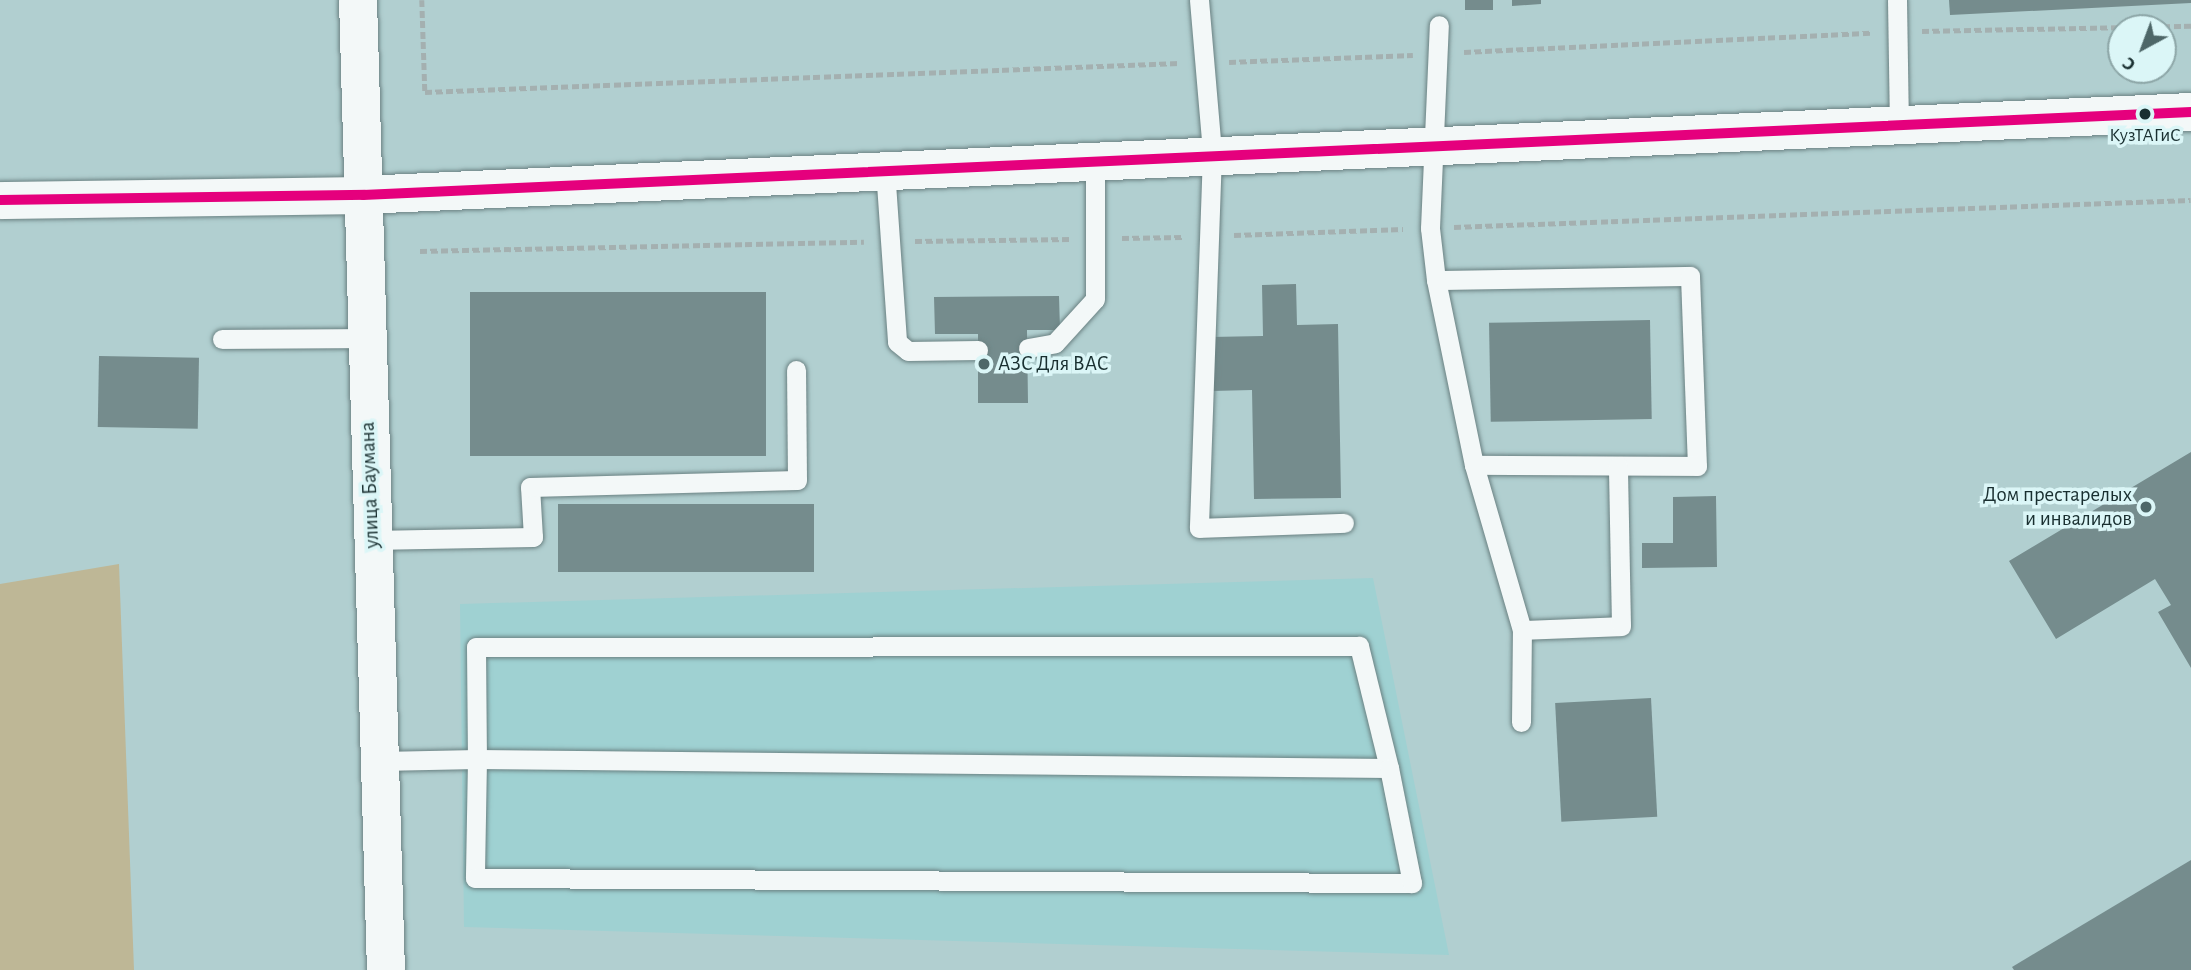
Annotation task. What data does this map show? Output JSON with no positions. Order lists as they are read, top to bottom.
{
  "streets": {
    "street": ["улица Баумана"]
  },
  "places": ["КузТАГиС", "АЗС Для ВАС", "Дом престарелых и инвалидов"],
  "north": "bottom left"
}
